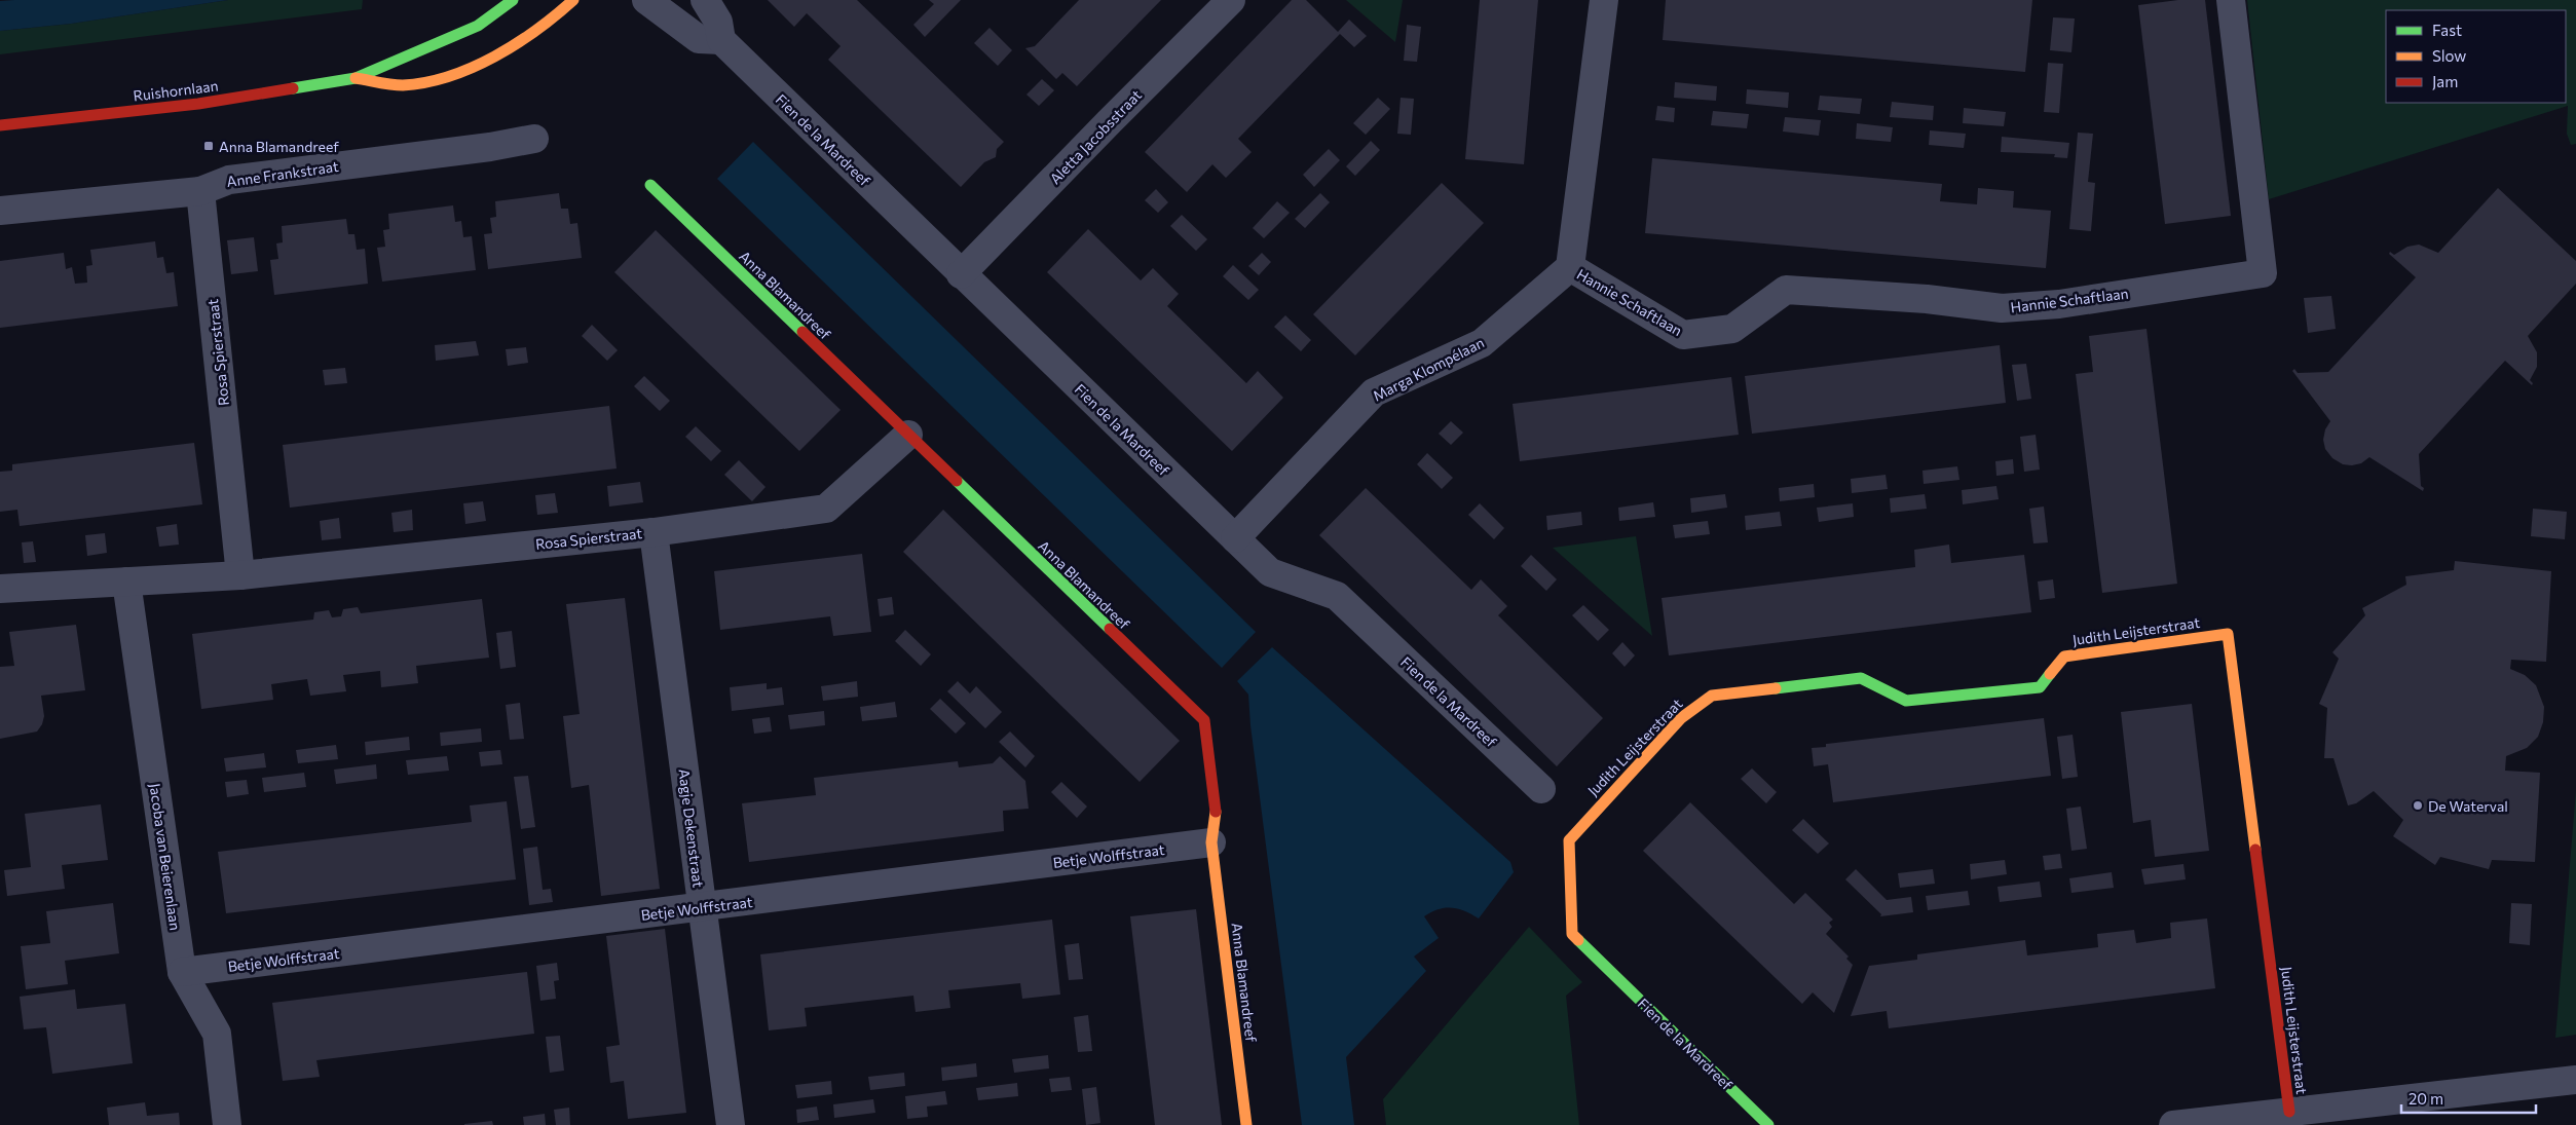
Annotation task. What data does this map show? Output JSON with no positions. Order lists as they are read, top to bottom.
{
  "streets": {
    "street": [
      "Ruishornlaan",
      "Aletta Jacobsstraat",
      "Fien de la Mardreef",
      "Anne Frankstraat",
      "Anna Blamandreef",
      "Hannie Schaftlaan",
      "Rosa Spierstraat",
      "Marga Klompélaan",
      "Judith Leijsterstraat",
      "Aagje Dekenstraat",
      "Betje Wolffstraat",
      "Jacoba van Beierenlaan"
    ]
  },
  "crossings": [
    ["Aletta Jacobsstraat", "Fien de la Mardreef"],
    ["Fien de la Mardreef", "Marga Klompélaan"],
    ["Fien de la Mardreef", "Judith Leijsterstraat"],
    ["Anne Frankstraat", "Rosa Spierstraat"],
    ["Anna Blamandreef", "Rosa Spierstraat"],
    ["Anna Blamandreef", "Betje Wolffstraat"],
    ["Hannie Schaftlaan", "Marga Klompélaan"],
    ["Rosa Spierstraat", "Aagje Dekenstraat"],
    ["Rosa Spierstraat", "Jacoba van Beierenlaan"],
    ["Aagje Dekenstraat", "Betje Wolffstraat"],
    ["Betje Wolffstraat", "Jacoba van Beierenlaan"]
  ],
  "places": {
    "transit": ["Anna Blamandreef"],
    "other": ["De Waterval"]
  },
  "legend": ["Fast", "Slow", "Jam"],
  "scale_bar": "20 m"
}
